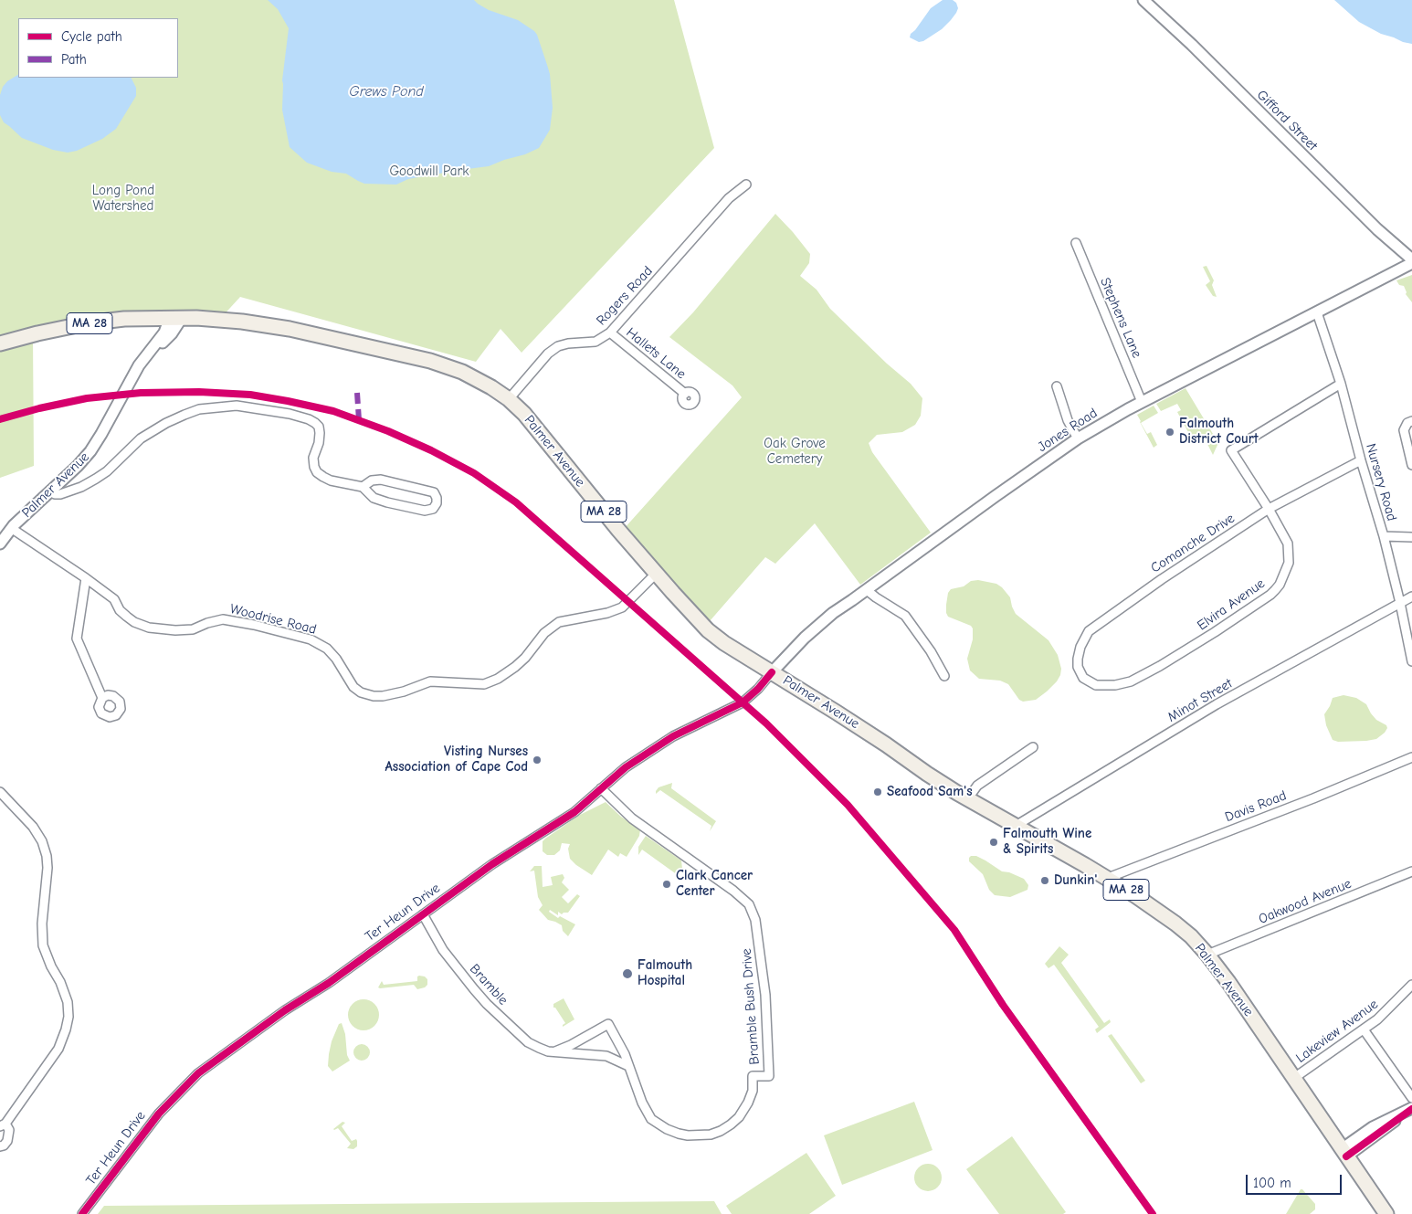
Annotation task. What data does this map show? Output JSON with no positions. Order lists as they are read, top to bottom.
{
  "streets": {
    "highway": ["MA 28", "Palmer Avenue"],
    "main road": ["Gifford Street", "Jones Road"],
    "street": [
      "Rogers Road",
      "Stephens Lane",
      "Hallets Lane",
      "Nursery Road",
      "Comanche Drive",
      "Elvira Avenue",
      "Woodrise Road",
      "Minot Street",
      "Davis Road",
      "Oakwood Avenue",
      "Ter Heun Drive",
      "Bramble",
      "Bramble Bush Drive",
      "Lakeview Avenue"
    ]
  },
  "crossings": [
    ["Gifford Street", "Jones Road"],
    ["Rogers Road", "Hallets Lane"],
    ["Rogers Road", "Palmer Avenue"],
    ["Stephens Lane", "Jones Road"],
    ["MA 28", "Palmer Avenue"],
    ["Jones Road", "Palmer Avenue"],
    ["Jones Road", "Nursery Road"],
    ["Jones Road", "Ter Heun Drive"],
    ["Palmer Avenue", "Woodrise Road"],
    ["Palmer Avenue", "Minot Street"],
    ["Palmer Avenue", "Davis Road"],
    ["Palmer Avenue", "Oakwood Avenue"],
    ["Palmer Avenue", "Ter Heun Drive"],
    ["Palmer Avenue", "Lakeview Avenue"],
    ["Nursery Road", "Comanche Drive"],
    ["Nursery Road", "Elvira Avenue"],
    ["Nursery Road", "Minot Street"],
    ["Comanche Drive", "Elvira Avenue"],
    ["Ter Heun Drive", "Bramble"],
    ["Ter Heun Drive", "Bramble Bush Drive"],
    ["Bramble", "Bramble Bush Drive"]
  ],
  "water": ["Grews Pond"],
  "parks": ["Goodwill Park", "Long Pond Watershed", "Oak Grove Cemetery"],
  "places": [
    "Falmouth District Court",
    "Visting Nurses Association of Cape Cod",
    "Seafood Sam's",
    "Falmouth Wine & Spirits",
    "Dunkin'",
    "Clark Cancer Center",
    "Falmouth Hospital"
  ],
  "legend": ["Cycle path", "Path"],
  "scale_bar": "100 m"
}
